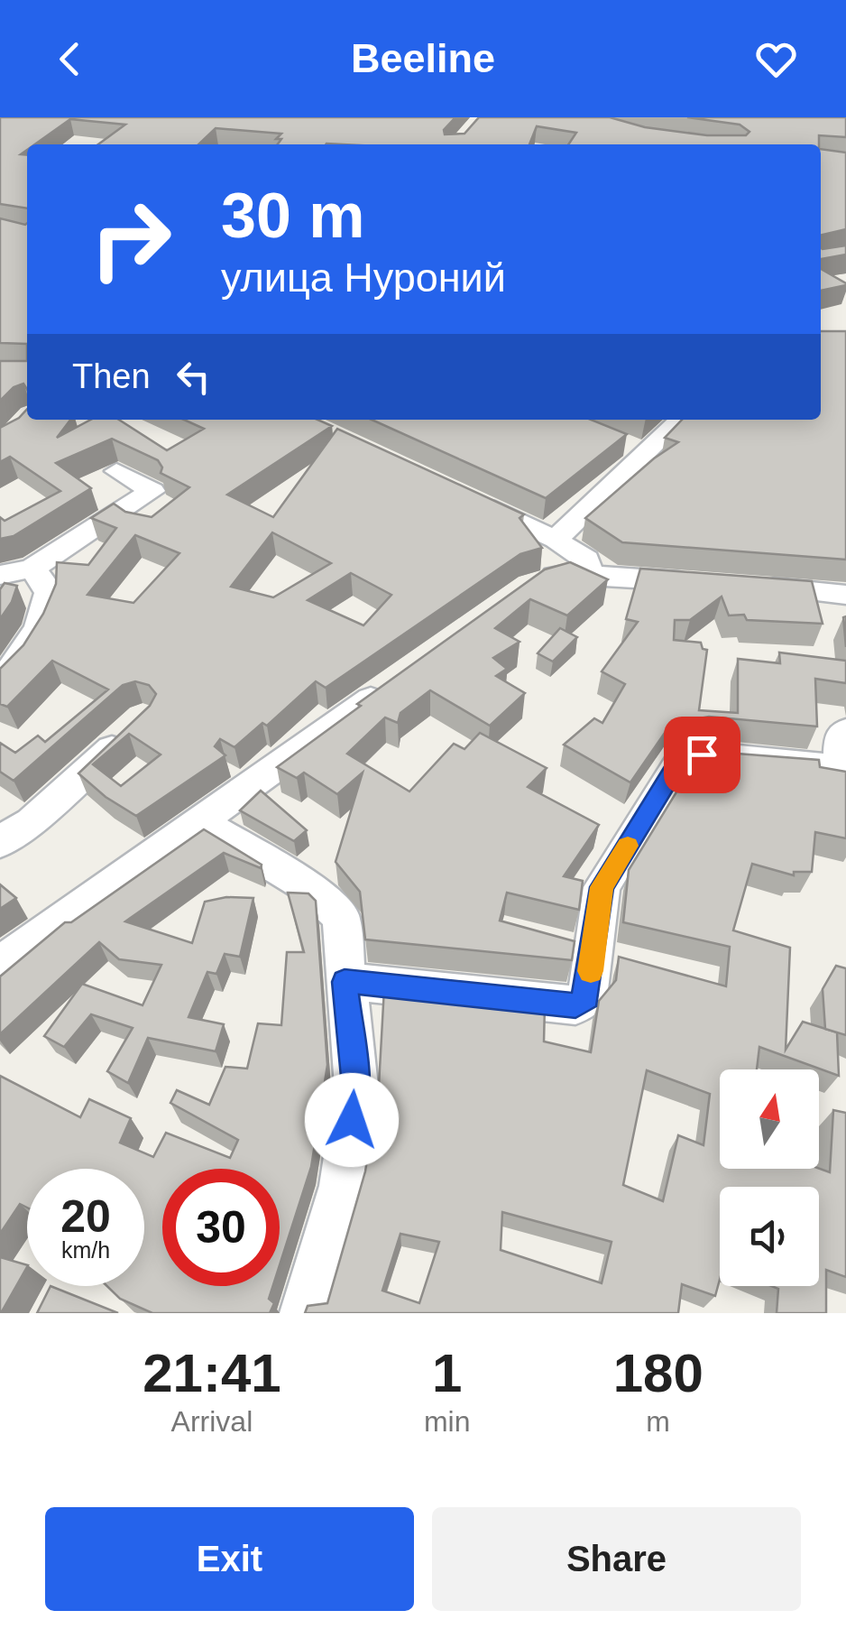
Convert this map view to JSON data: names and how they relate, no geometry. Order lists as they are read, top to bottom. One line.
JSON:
{"north":"top","page":{"header":"Beeline","turn":["30 m","улица Нуроний"],"then":"Then","speed":"20 km/h","limit":"30","eta":["21:41","Arrival","1","min","180","m"],"buttons":["Exit","Share"]}}
